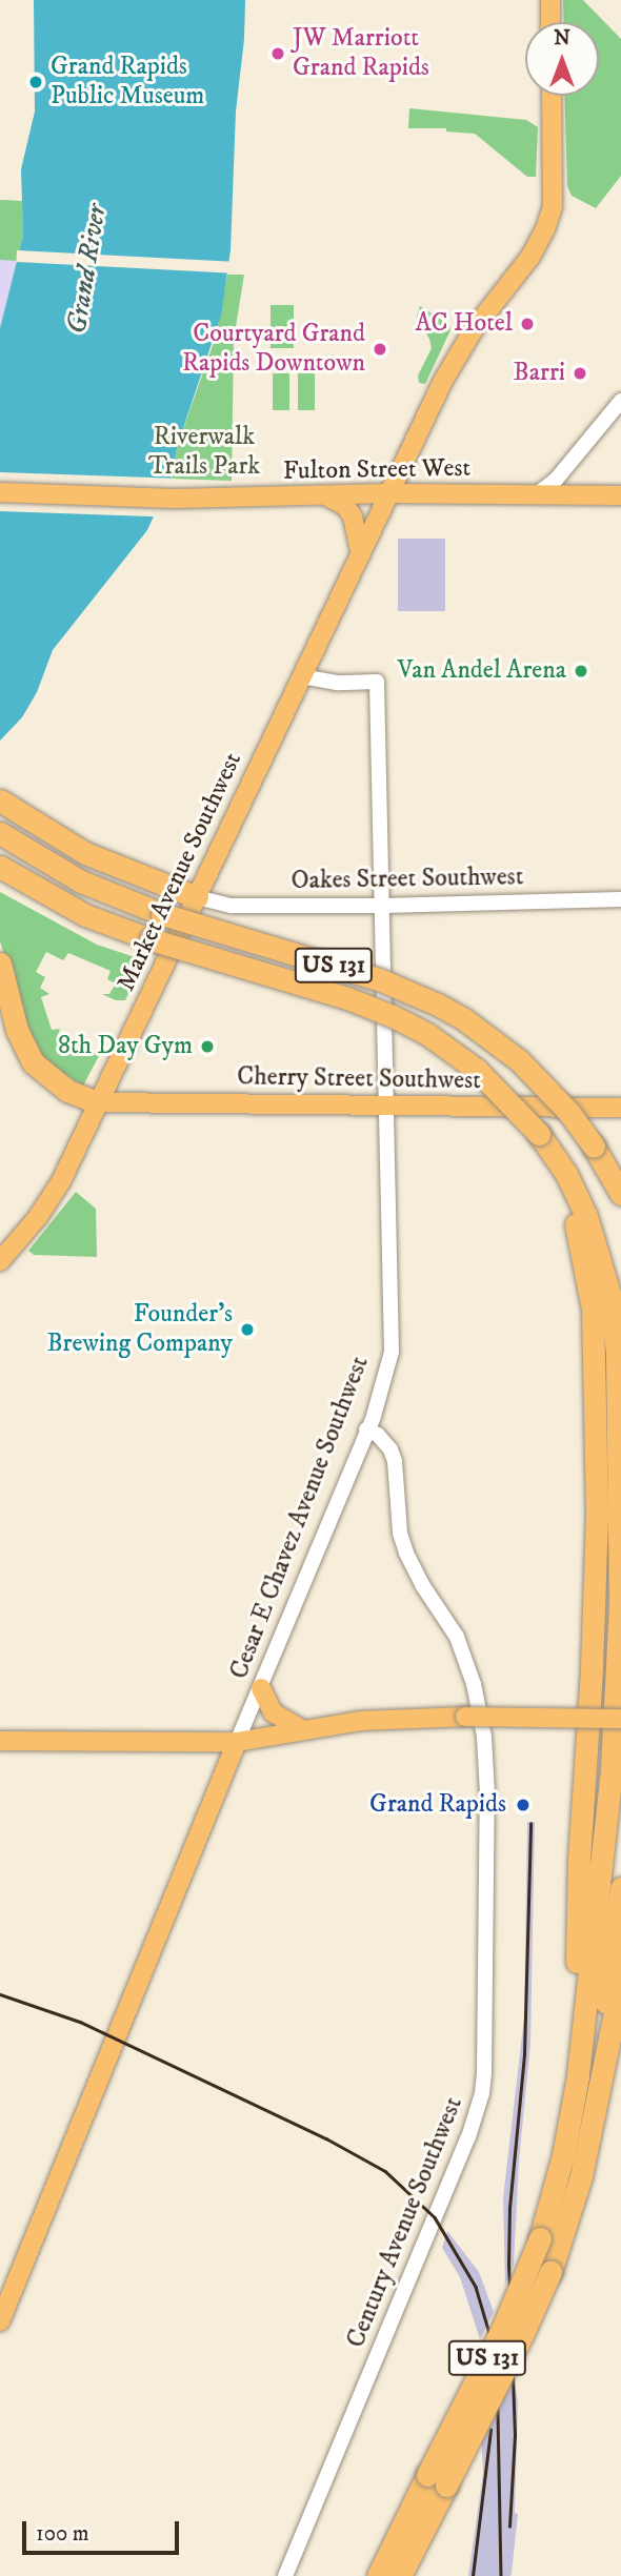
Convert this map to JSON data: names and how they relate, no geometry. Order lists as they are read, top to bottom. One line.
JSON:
{"streets":{"highway":["US 131"],"main road":["Fulton Street West","Market Avenue Southwest","Cherry Street Southwest","Cesar E Chavez Avenue Southwest"],"street":["Oakes Street Southwest","Century Avenue Southwest"]},"crossings":[["Fulton Street West","Market Avenue Southwest"],["Market Avenue Southwest","Oakes Street Southwest"],["Market Avenue Southwest","Cherry Street Southwest"],["Market Avenue Southwest","Cesar E Chavez Avenue Southwest"],["Oakes Street Southwest","Cesar E Chavez Avenue Southwest"],["Cherry Street Southwest","Cesar E Chavez Avenue Southwest"],["Cesar E Chavez Avenue Southwest","Century Avenue Southwest"]],"water":["Grand River"],"parks":["Riverwalk Trails Park"],"places":["JW Marriott Grand Rapids","Grand Rapids Public Museum","AC Hotel","Courtyard Grand Rapids Downtown","Barri","Van Andel Arena","8th Day Gym","Founder's Brewing Company","Grand Rapids"],"scale_bar":"100 m","north":"top"}
